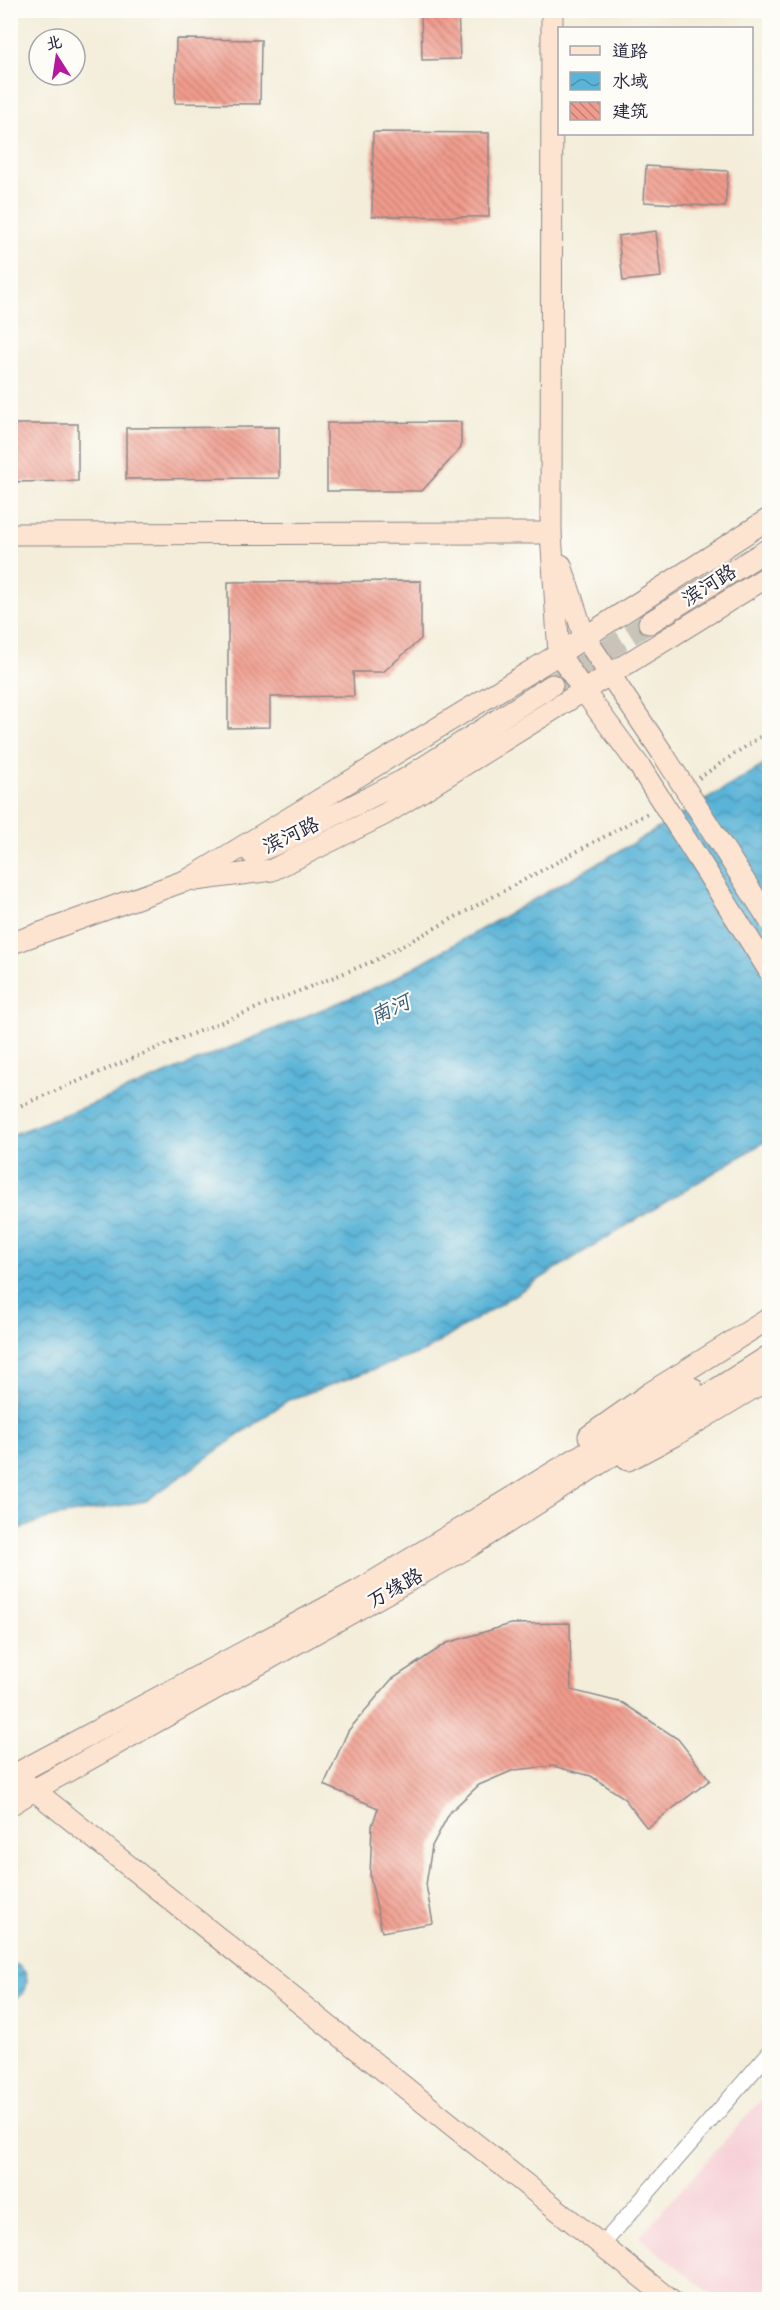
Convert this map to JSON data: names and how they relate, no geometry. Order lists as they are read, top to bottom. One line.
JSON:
{"streets":{"main road":["滨河路","万缘路"]},"water":["南河"],"legend":["道路","水域","建筑"],"north":"top"}
